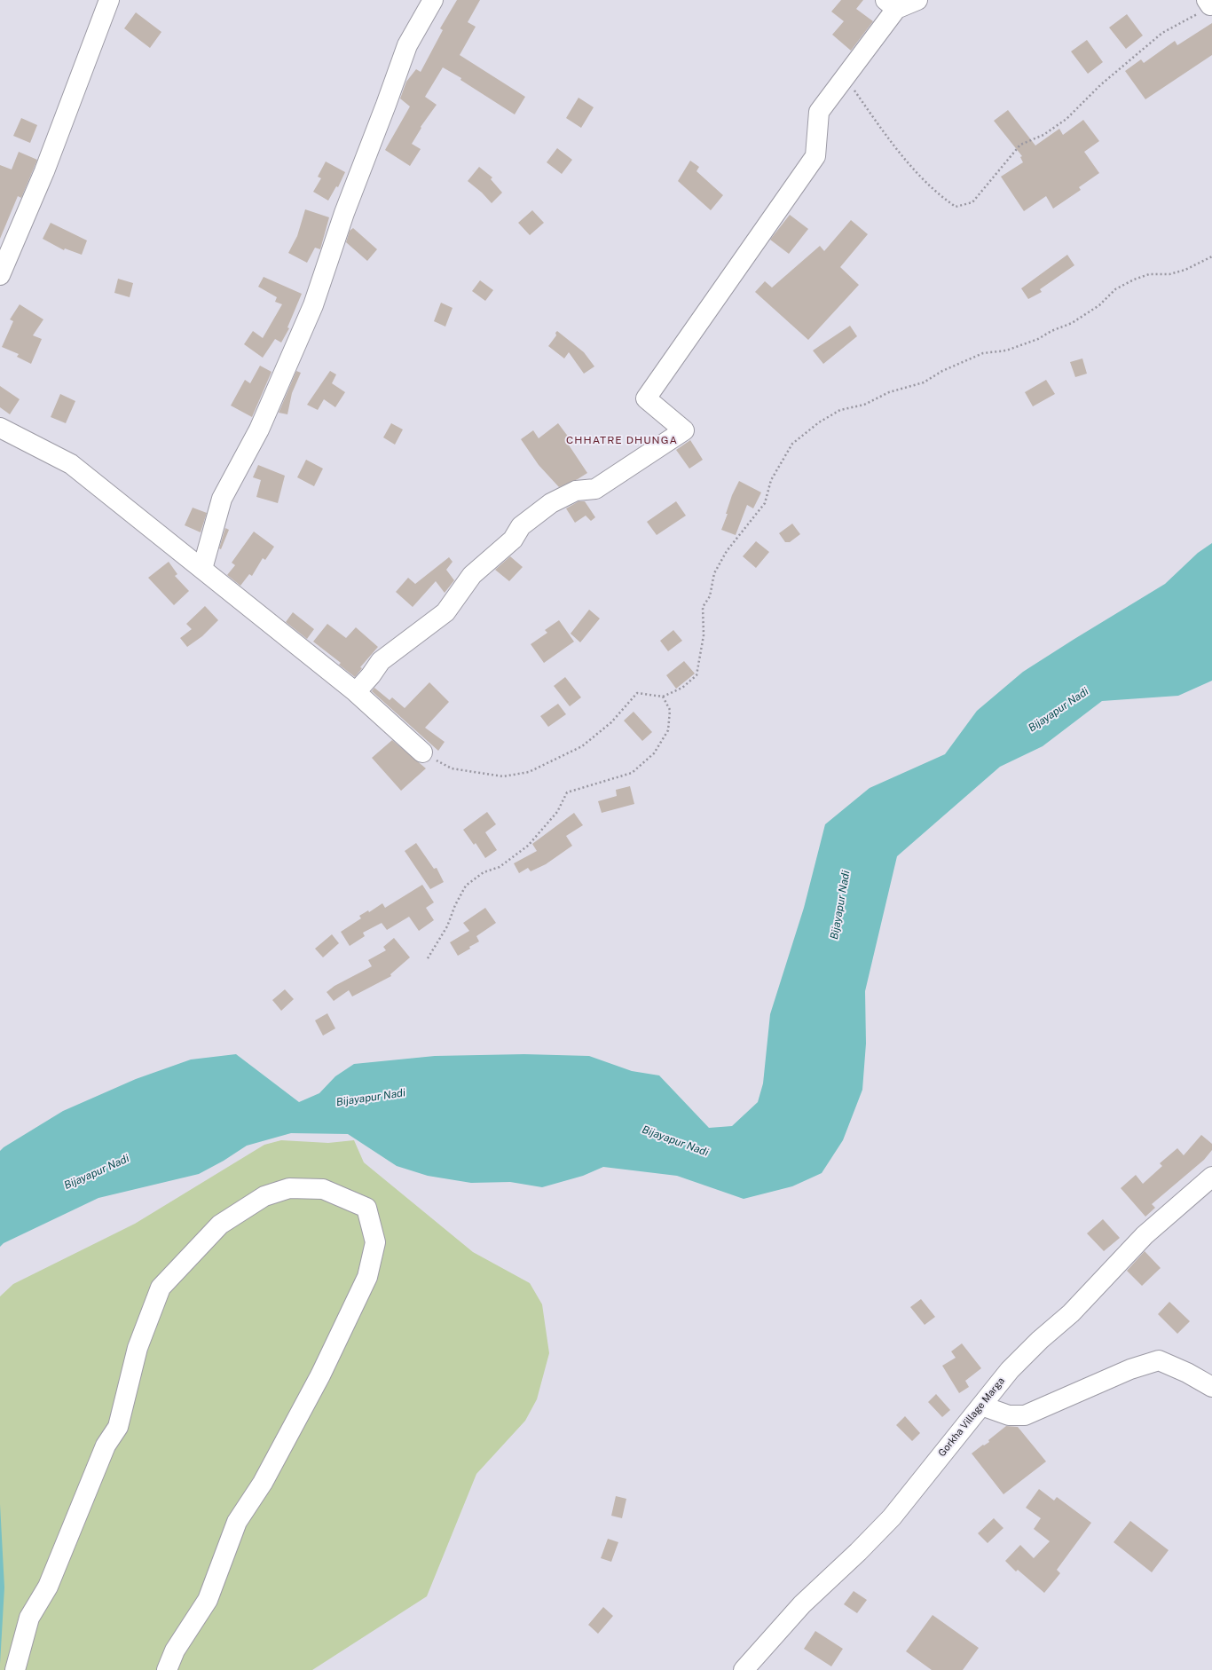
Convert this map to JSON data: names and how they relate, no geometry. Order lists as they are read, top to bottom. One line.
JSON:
{"streets":{"street":["Gorkha Village Marga"]},"districts":["CHHATRE DHUNGA"],"water":["Bijayapur Nadi"]}
